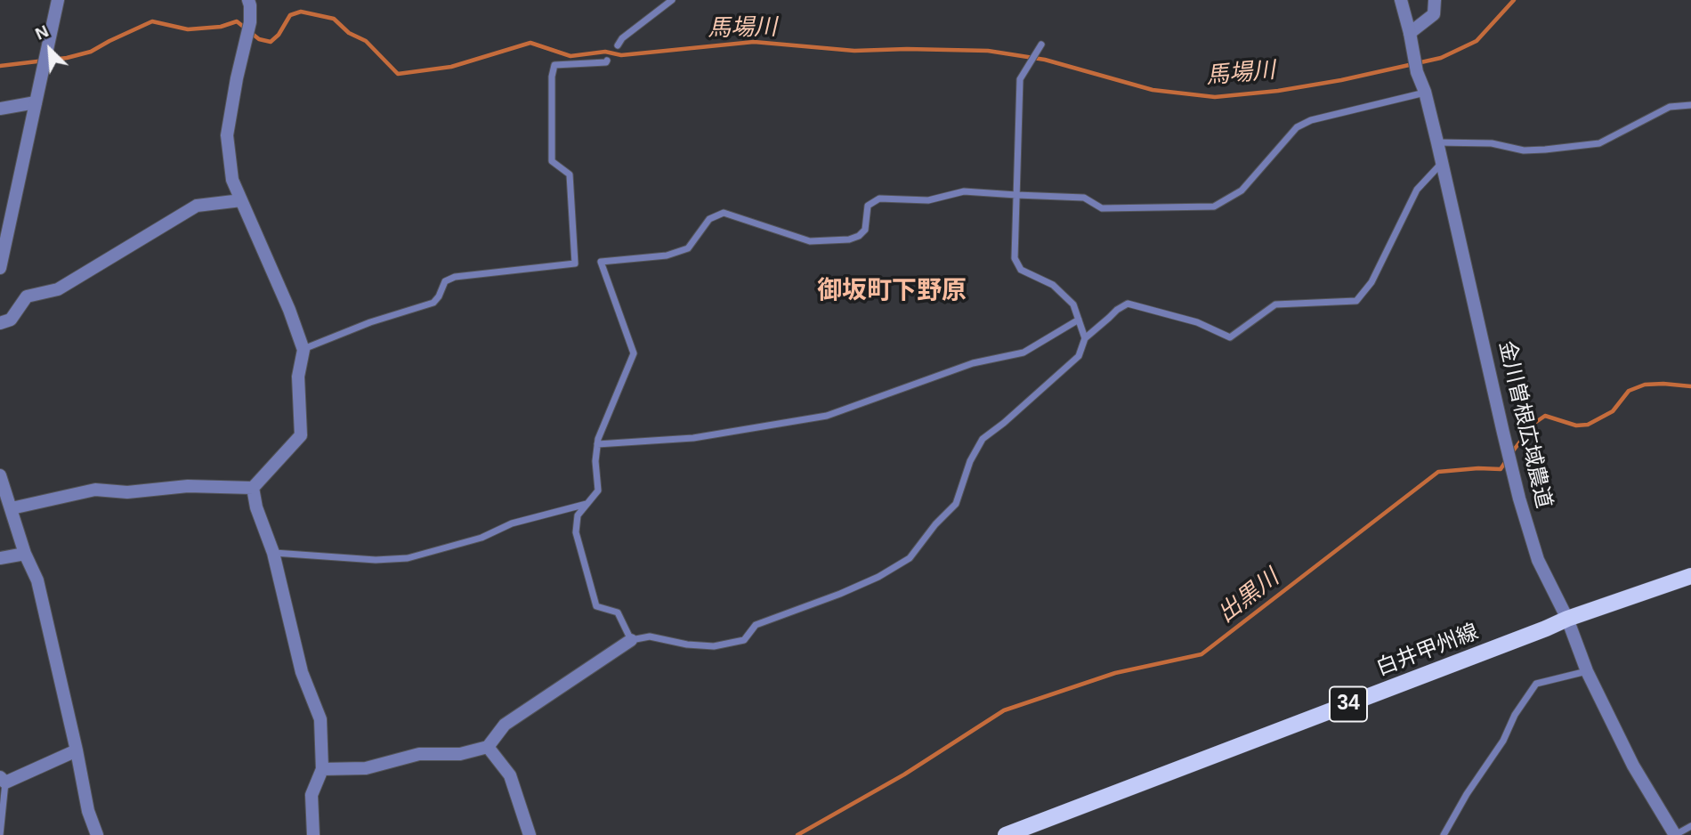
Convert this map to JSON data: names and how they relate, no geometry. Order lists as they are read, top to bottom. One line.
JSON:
{"streets":{"main road":["白井甲州線","34"],"street":["金川曽根広域農道"]},"crossings":[["金川曽根広域農道","白井甲州線"]],"districts":["御坂町下野原"],"water":["馬場川","出黒川"],"north":"top left"}
